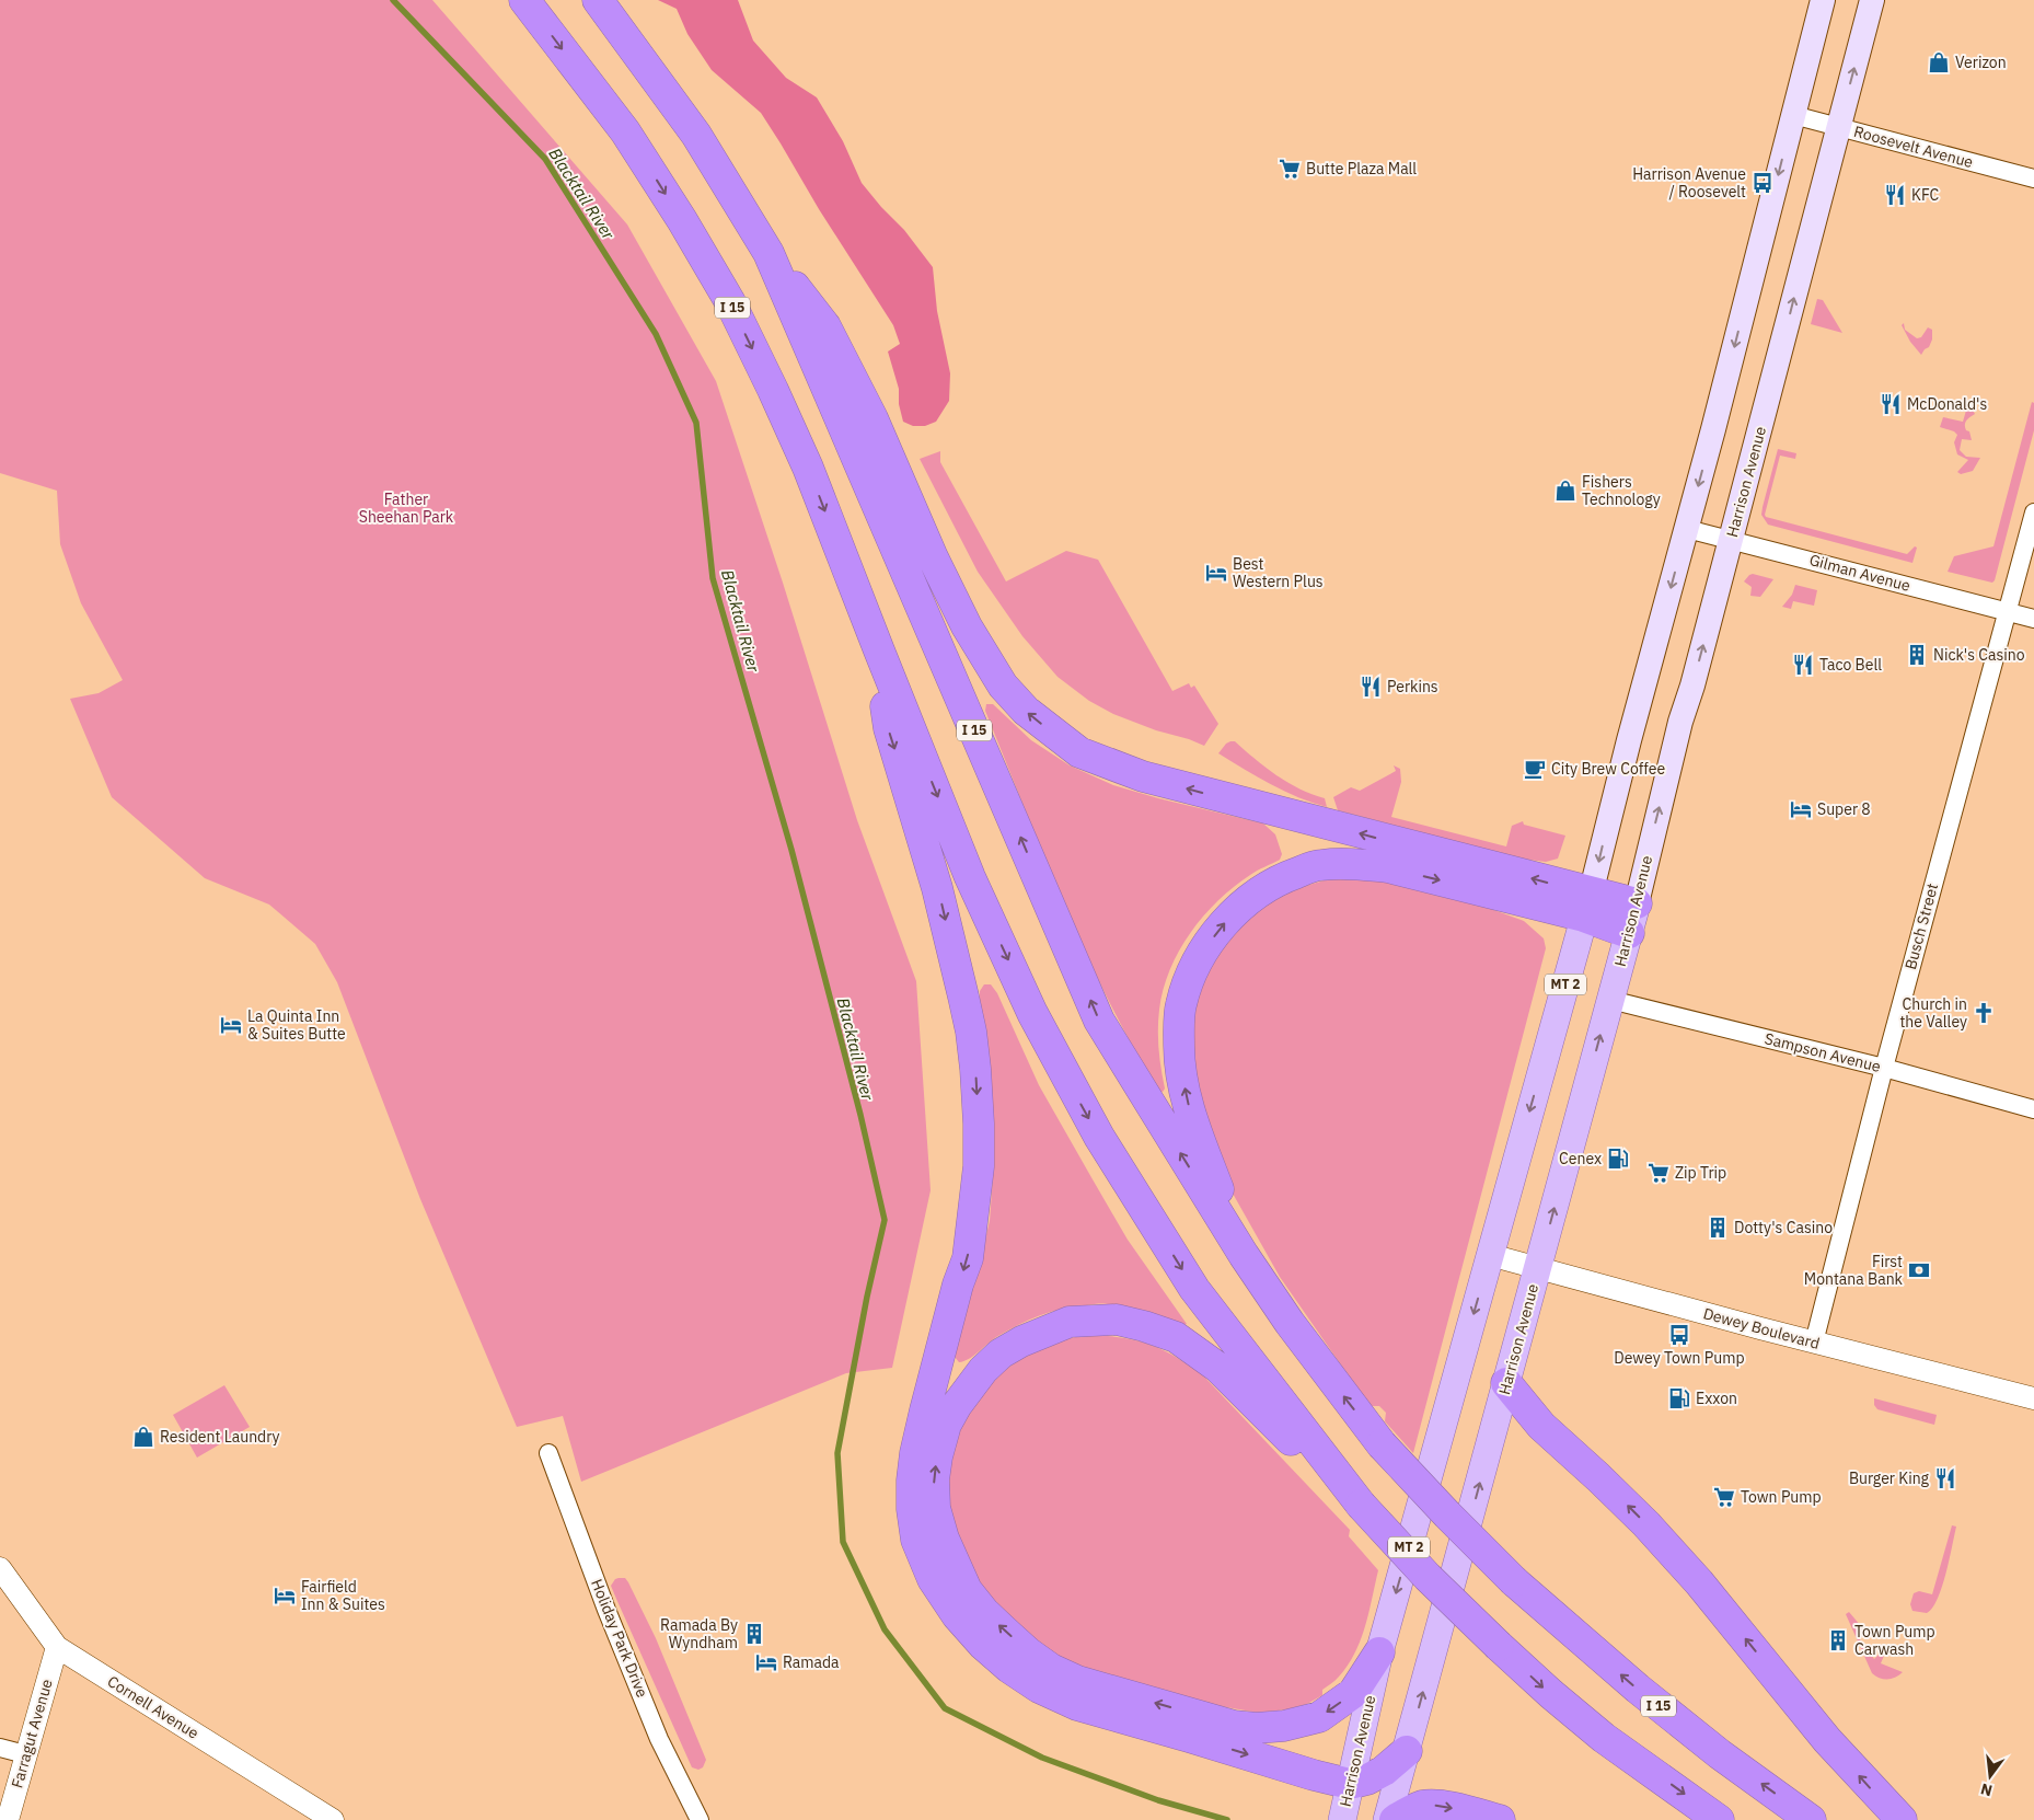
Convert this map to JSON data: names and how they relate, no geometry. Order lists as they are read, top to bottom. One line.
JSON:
{"streets":{"highway":["I 15"],"main road":["Harrison Avenue","MT 2"],"street":["Roosevelt Avenue","Gilman Avenue","Busch Street","Sampson Avenue","Dewey Boulevard","Holiday Park Drive","Cornell Avenue","Farragut Avenue"]},"crossings":[["Roosevelt Avenue","Harrison Avenue"],["Harrison Avenue","Gilman Avenue"],["Harrison Avenue","Sampson Avenue"],["Harrison Avenue","Dewey Boulevard"],["Gilman Avenue","Busch Street"],["Busch Street","Sampson Avenue"],["Busch Street","Dewey Boulevard"],["Cornell Avenue","Farragut Avenue"]],"water":["Blacktail River"],"parks":["Father Sheehan Park"],"places":{"shop":["Verizon","Fishers Technology","Resident Laundry"],"supermarket":["Butte Plaza Mall","Zip Trip","Town Pump"],"bus stop":["Harrison Avenue / Roosevelt","Dewey Town Pump"],"restaurant":["KFC","McDonald's","Taco Bell","Perkins","Burger King"],"hotel":["Best Western Plus","Super 8","La Quinta Inn & Suites Butte","Fairfield Inn & Suites","Ramada"],"building":["Nick's Casino","Dotty's Casino","Ramada By Wyndham","Town Pump Carwash"],"cafe":["City Brew Coffee"],"church":["Church in the Valley"],"fuel station":["Cenex","Exxon"],"bank":["First Montana Bank"]},"north":"bottom"}
